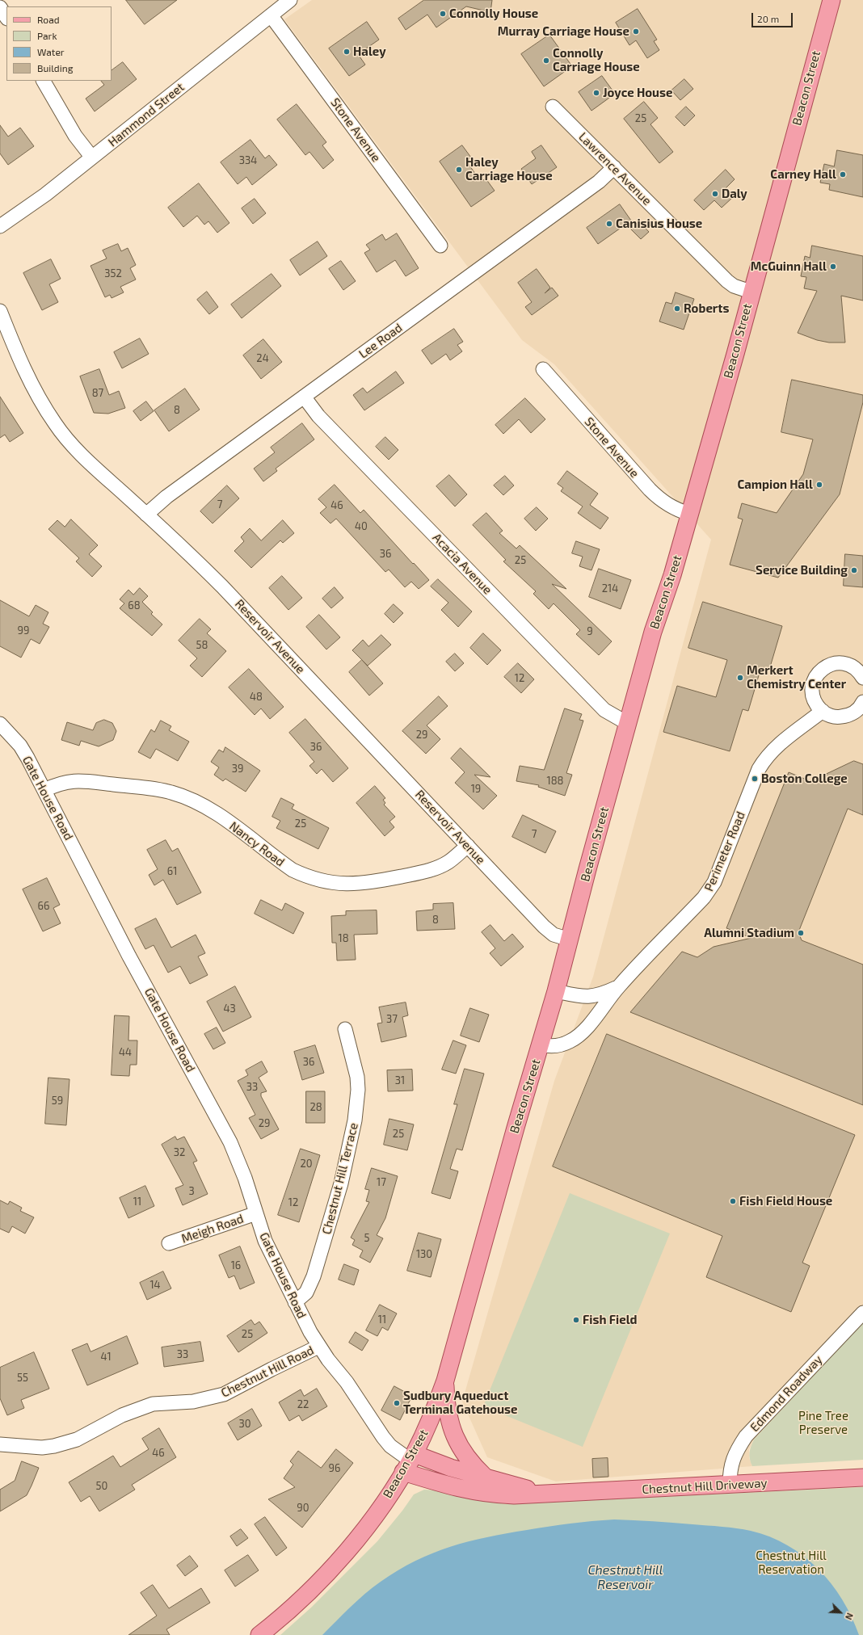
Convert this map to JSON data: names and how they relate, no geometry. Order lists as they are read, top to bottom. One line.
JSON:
{"streets":{"main road":["Beacon Street","Chestnut Hill Driveway"],"street":["Hammond Street","Stone Avenue","Lawrence Avenue","Lee Road","Acacia Avenue","Reservoir Avenue","Gate House Road","Nancy Road","Perimeter Road","Chestnut Hill Terrace","Meigh Road","Chestnut Hill Road","Edmond Roadway"]},"crossings":[["Beacon Street","Stone Avenue"],["Beacon Street","Lawrence Avenue"],["Beacon Street","Acacia Avenue"],["Beacon Street","Reservoir Avenue"],["Beacon Street","Perimeter Road"],["Beacon Street","Chestnut Hill Road"],["Beacon Street","Chestnut Hill Driveway"],["Hammond Street","Stone Avenue"],["Lawrence Avenue","Lee Road"],["Lee Road","Acacia Avenue"],["Lee Road","Reservoir Avenue"],["Reservoir Avenue","Nancy Road"],["Gate House Road","Nancy Road"],["Gate House Road","Chestnut Hill Terrace"],["Gate House Road","Meigh Road"],["Gate House Road","Chestnut Hill Road"],["Chestnut Hill Road","Chestnut Hill Driveway"],["Edmond Roadway","Chestnut Hill Driveway"]],"water":["Chestnut Hill Reservoir"],"parks":["Pine Tree Preserve","Chestnut Hill Reservation"],"places":["Connolly House","Murray Carriage House","Haley","Connolly Carriage House","Joyce House","Haley Carriage House","Carney Hall","Daly","Canisius House","McGuinn Hall","Roberts","Campion Hall","Service Building","Merkert Chemistry Center","Boston College","Alumni Stadium","Fish Field House","Fish Field","Sudbury Aqueduct Terminal Gatehouse"],"house_numbers":["25","334","352","24","87","8","7","46","40","36","25","214","68","99","9","58","12","48","29","36","39","188","19","25","7","61","66","8","18","43","37","44","36","31","33","59","28","29","25","32","20","17","3","11","12","5","130","16","14","11","25","33","41","55","22","30","46","96","50","90"],"legend":["Road","Park","Water","Building"],"scale_bar":"20 m","north":"bottom right"}
